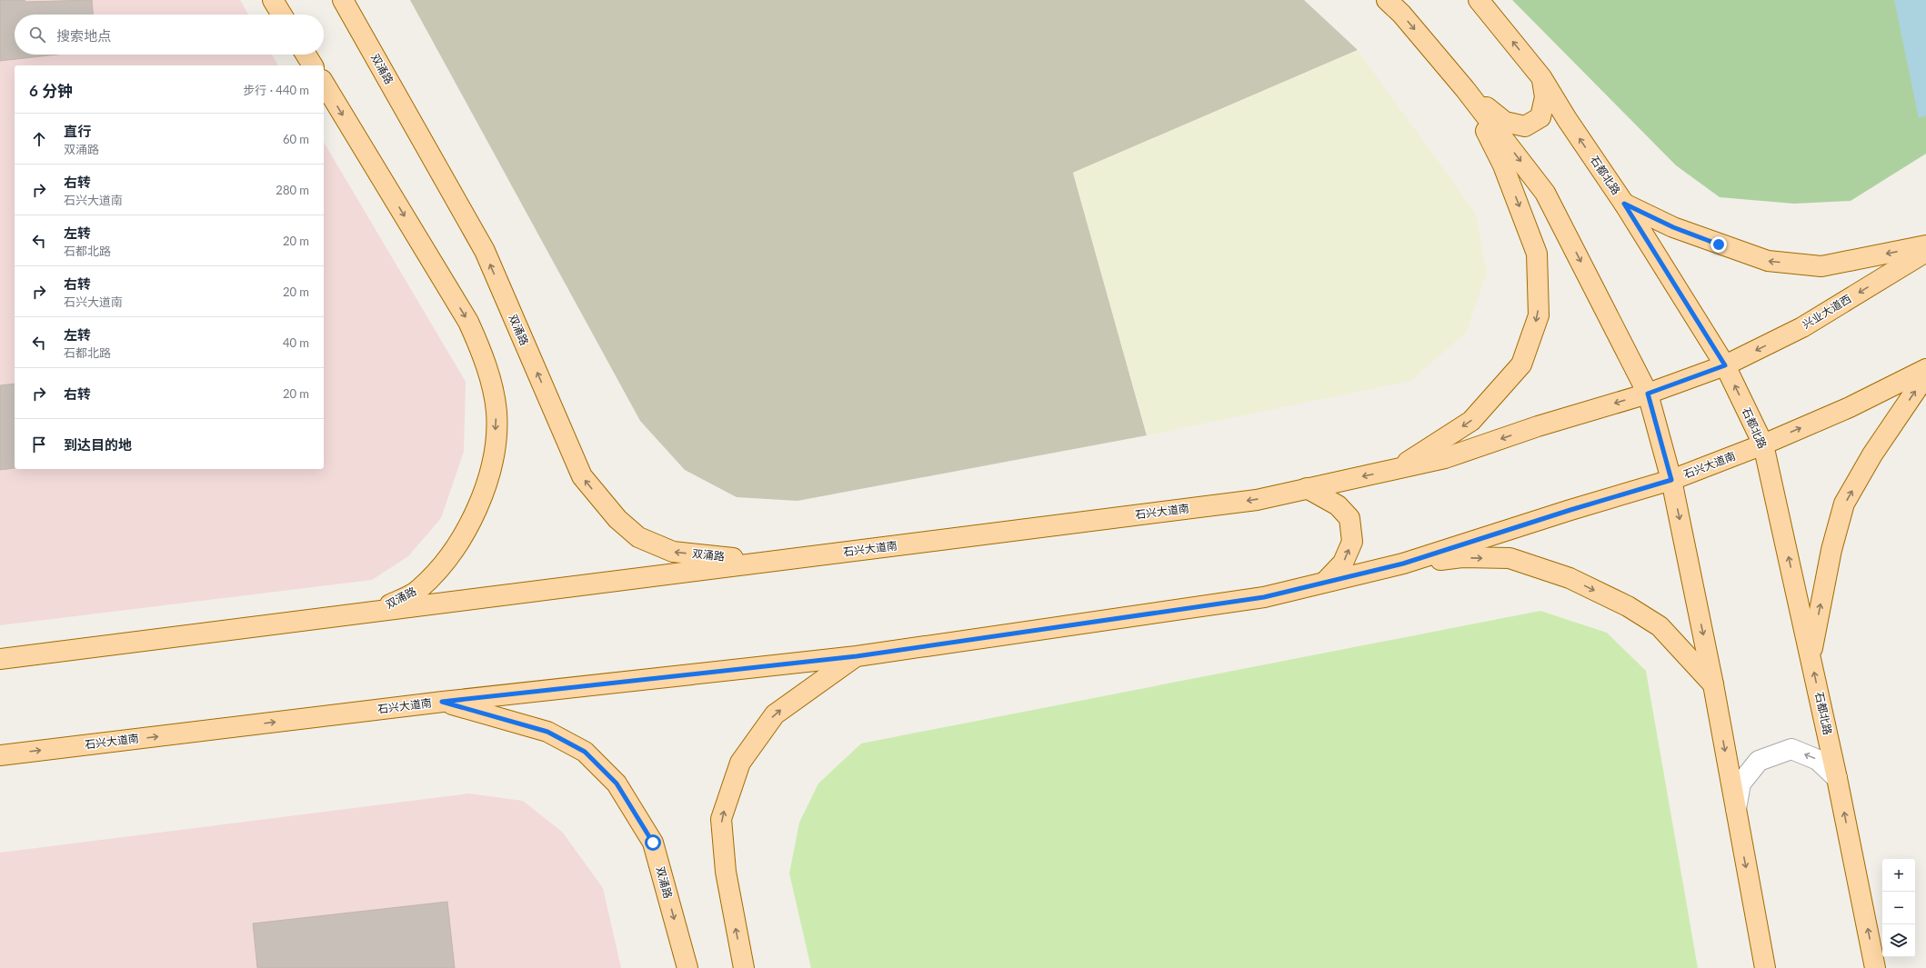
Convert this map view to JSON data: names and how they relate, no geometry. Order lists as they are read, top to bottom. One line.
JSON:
{"streets":{"main road":["双涌路","石都北路","兴业大道西","石兴大道南"]},"crossings":[["双涌路","石兴大道南"],["石都北路","兴业大道西"],["石都北路","石兴大道南"],["兴业大道西","石兴大道南"]],"page":{"search":"搜索地点","heading":["6 分钟","步行 · 440 m"],"list":[["直行","双涌路","60 m"],["右转","石兴大道南","280 m"],["左转","石都北路","20 m"],["右转","石兴大道南","20 m"],["左转","石都北路","40 m"],["右转","20 m"],"到达目的地"],"map_buttons":["+","−"]}}
